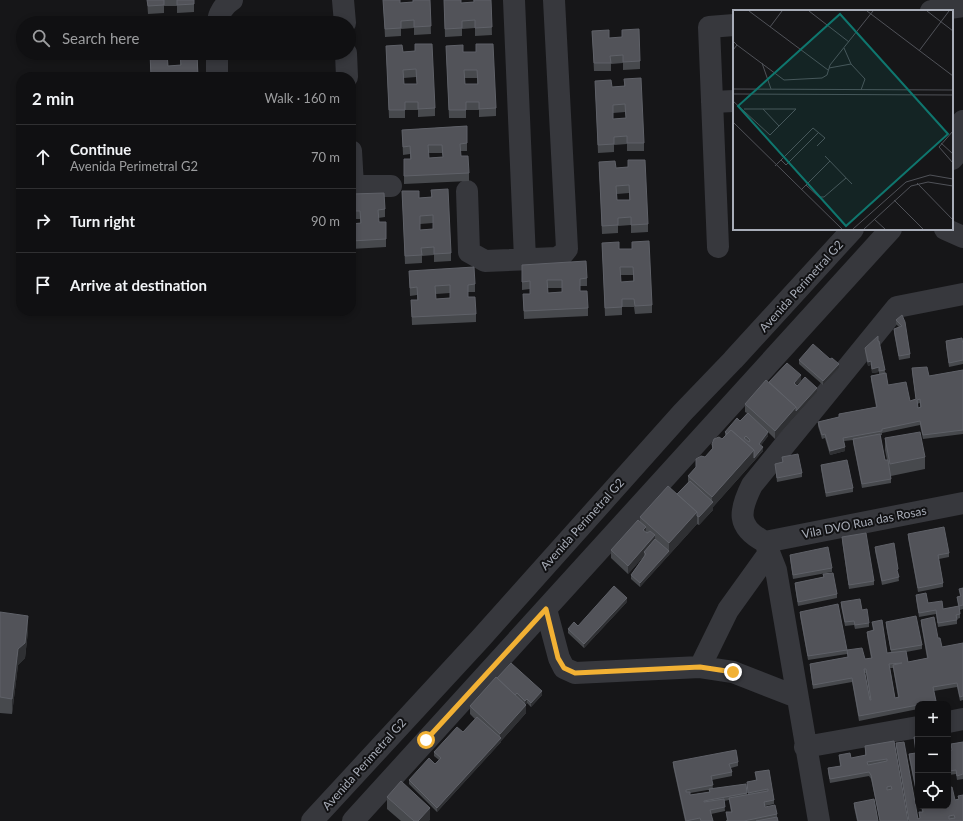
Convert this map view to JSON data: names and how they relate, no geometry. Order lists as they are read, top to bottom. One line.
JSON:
{"streets":{"street":["Avenida Perimetral G2","Vila DVO Rua das Rosas"]},"page":{"search":"Search here","heading":["2 min","Walk · 160 m"],"list":[["Continue","Avenida Perimetral G2","70 m"],["Turn right","90 m"],"Arrive at destination"],"map_buttons":["+","−"]}}
